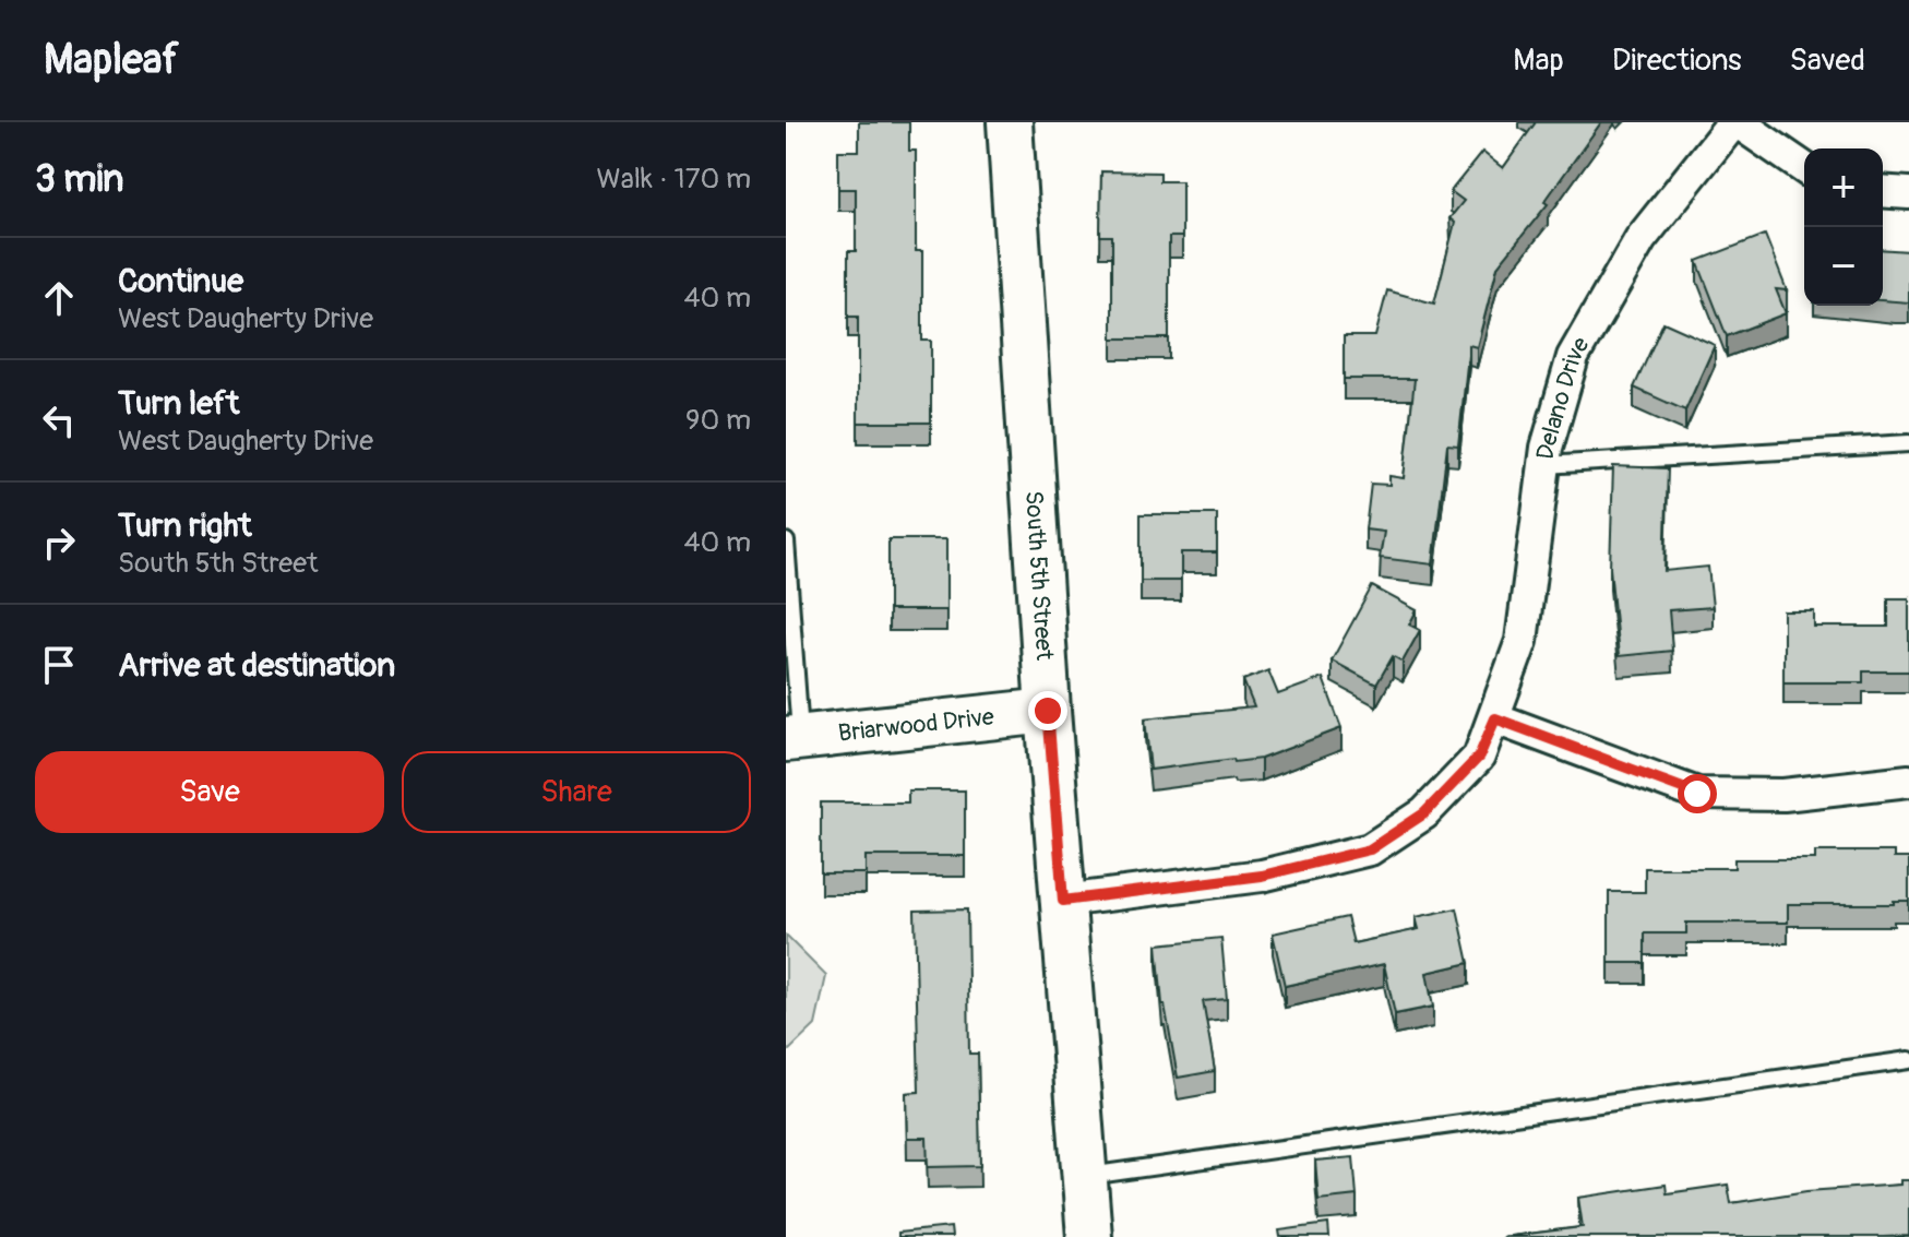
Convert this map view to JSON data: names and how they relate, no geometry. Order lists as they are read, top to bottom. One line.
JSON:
{"streets":{"street":["Delano Drive","South 5th Street","Briarwood Drive"]},"crossings":[["Delano Drive","South 5th Street"],["South 5th Street","Briarwood Drive"]],"page":{"header":"Mapleaf","nav":["Map","Directions","Saved"],"heading":["3 min","Walk · 170 m"],"map_buttons":["+","−"],"list":[["Continue","West Daugherty Drive","40 m"],["Turn left","West Daugherty Drive","90 m"],["Turn right","South 5th Street","40 m"],"Arrive at destination"],"buttons":["Save","Share"]}}
